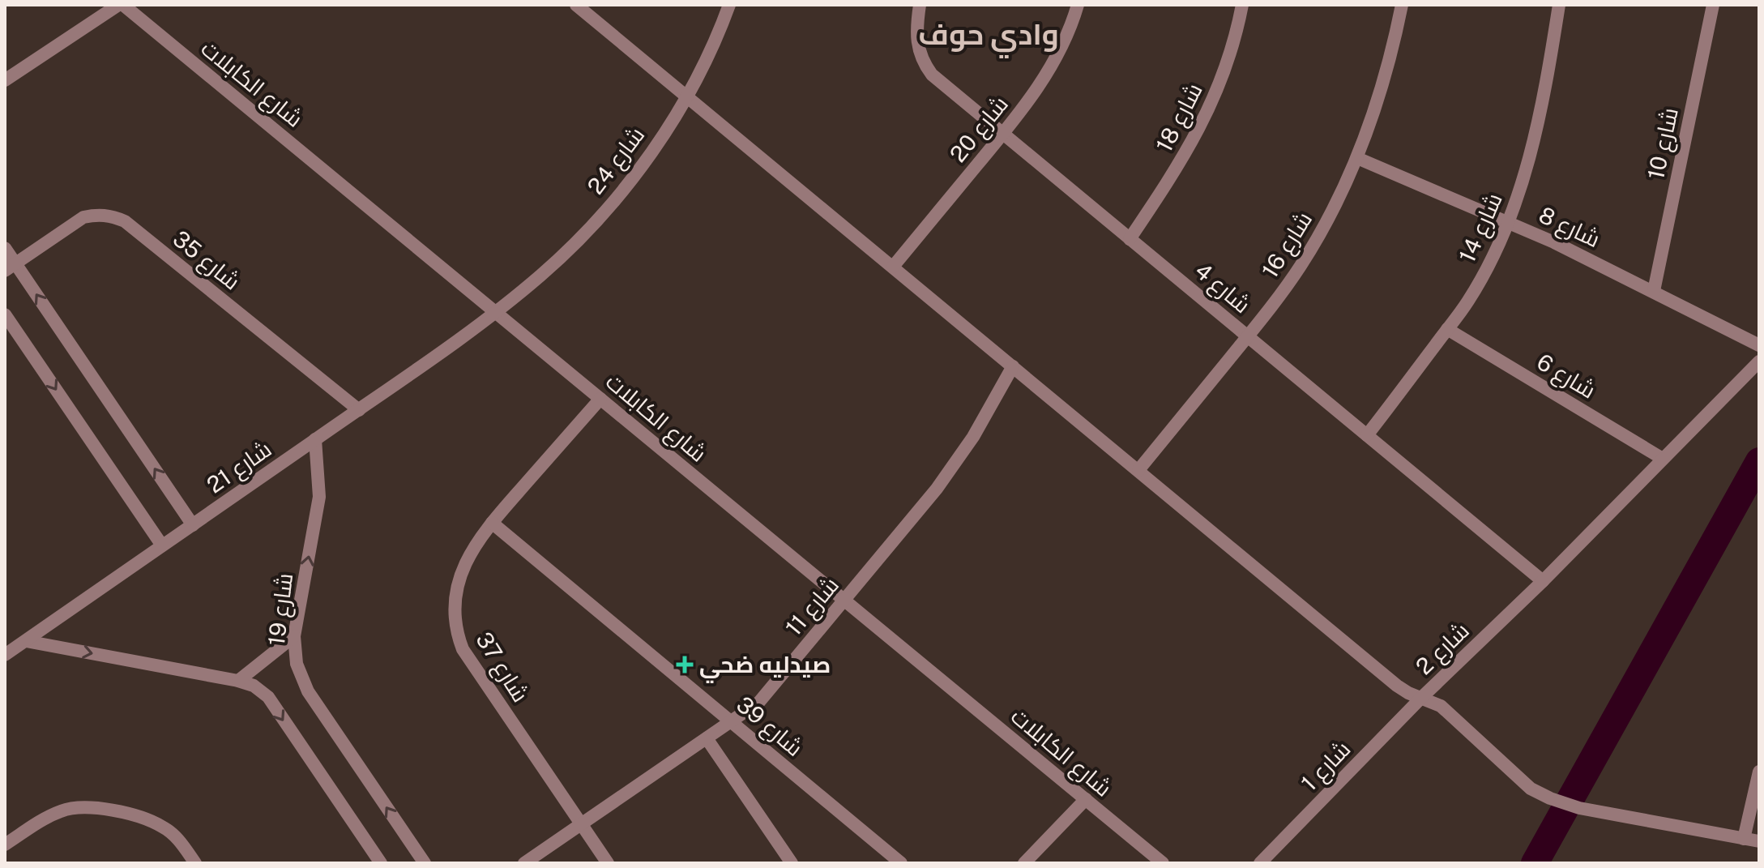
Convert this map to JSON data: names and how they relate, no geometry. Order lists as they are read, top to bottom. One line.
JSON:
{"streets":{"street":["شارع الكابلات","شارع 18","شارع 20","شارع 10","شارع 24","شارع 8","شارع 14","شارع 16","شارع 35","شارع 4","شارع 6","شارع 21","شارع 11","شارع 19","شارع 2","شارع 37","شارع 39","شارع 1"]},"crossings":[["شارع الكابلات","شارع 24"],["شارع الكابلات","شارع 21"],["شارع الكابلات","شارع 11"],["شارع الكابلات","شارع 37"],["شارع 18","شارع 4"],["شارع 20","شارع 4"],["شارع 10","شارع 8"],["شارع 24","شارع 21"],["شارع 8","شارع 14"],["شارع 8","شارع 16"],["شارع 14","شارع 4"],["شارع 14","شارع 6"],["شارع 16","شارع 4"],["شارع 35","شارع 21"],["شارع 4","شارع 2"],["شارع 6","شارع 2"],["شارع 21","شارع 19"],["شارع 11","شارع 37"],["شارع 11","شارع 39"],["شارع 2","شارع 1"],["شارع 37","شارع 39"]],"districts":["وادي حوف"],"places":{"health":["صيدليه ضحي"]}}
